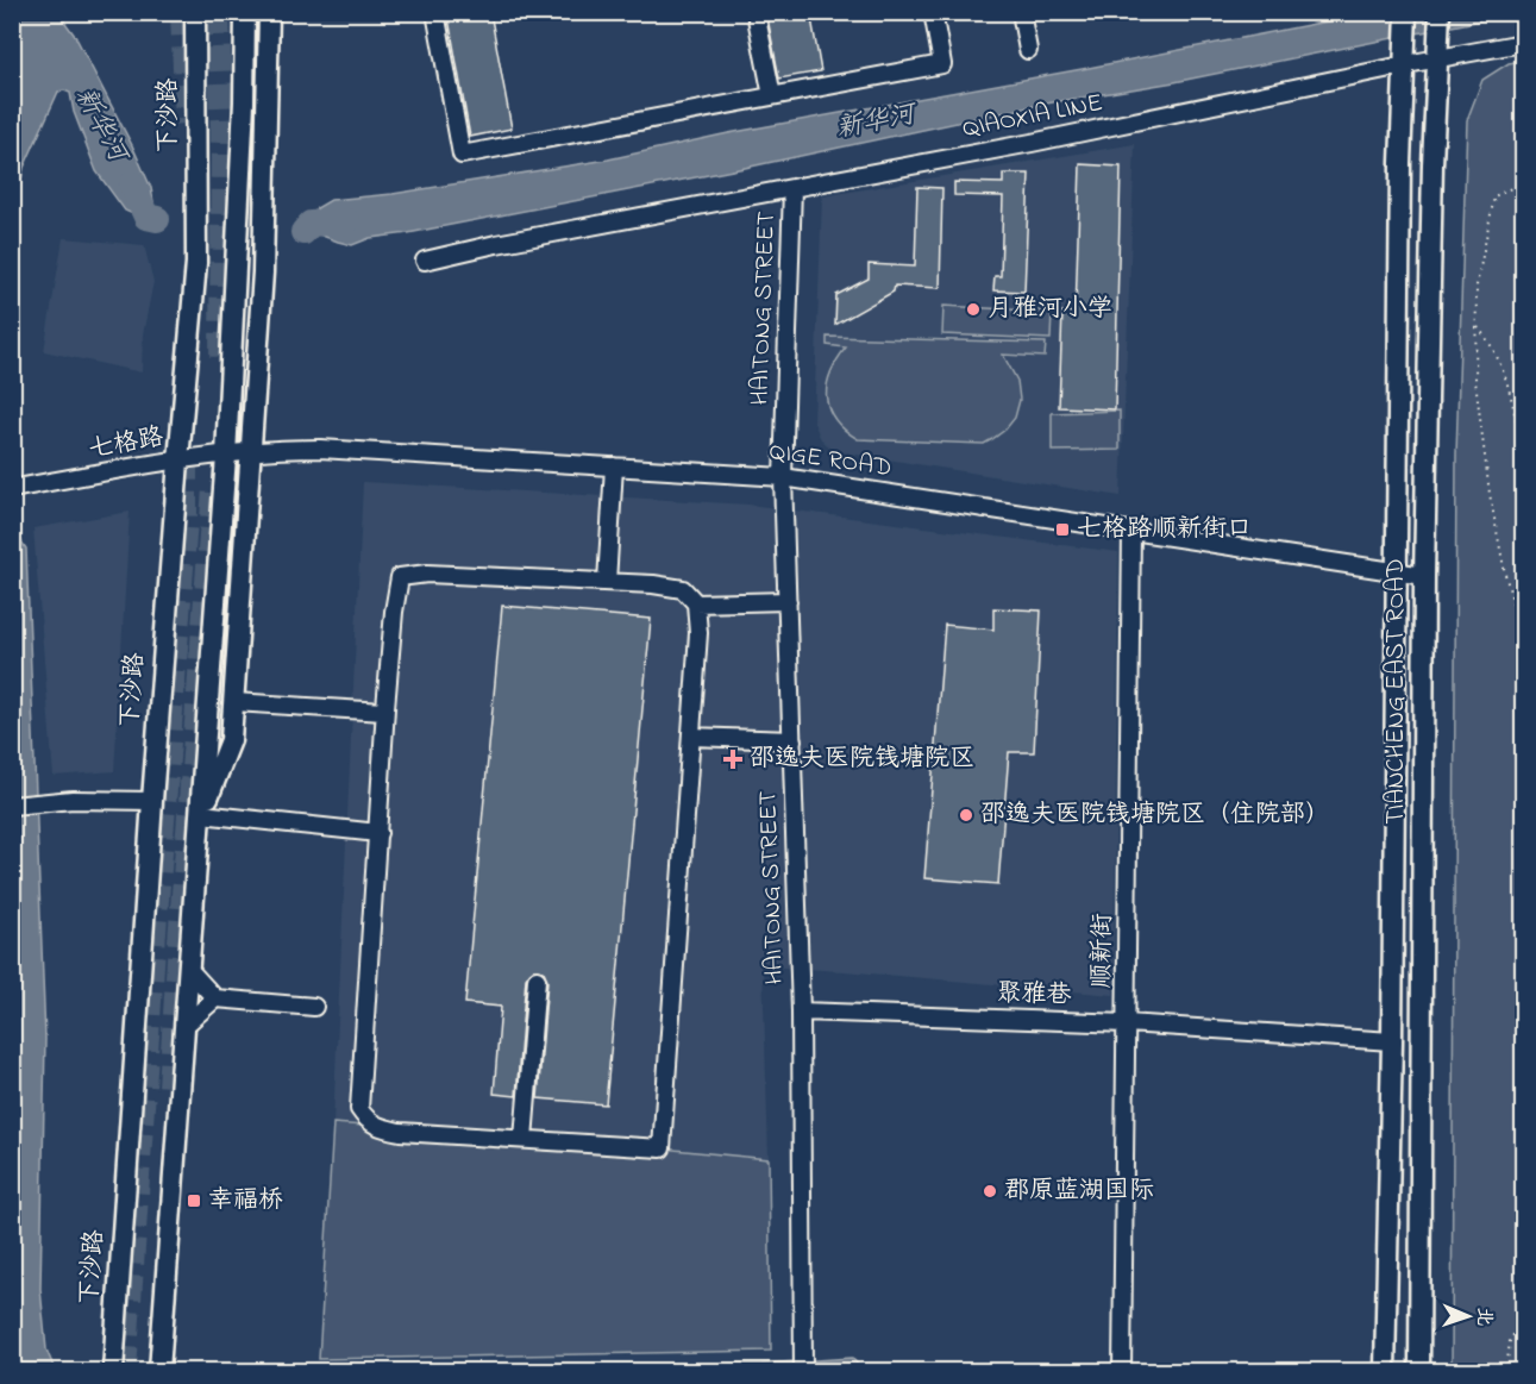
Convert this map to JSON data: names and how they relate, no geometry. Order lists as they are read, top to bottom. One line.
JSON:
{"streets":{"main road":["下沙路","TIANCHENG EAST ROAD"],"street":["QIAOXIA LINE","HAITONG STREET","七格路","QIGE ROAD","顺新街","聚雅巷"]},"crossings":[["下沙路","七格路"],["QIAOXIA LINE","HAITONG STREET"],["QIAOXIA LINE","TIANCHENG EAST ROAD"],["HAITONG STREET","QIGE ROAD"],["HAITONG STREET","聚雅巷"],["七格路","QIGE ROAD"],["QIGE ROAD","TIANCHENG EAST ROAD"],["QIGE ROAD","顺新街"],["TIANCHENG EAST ROAD","聚雅巷"],["顺新街","聚雅巷"]],"water":["新华河"],"places":{"other":["月雅河小学","邵逸夫医院钱塘院区（住院部）","郡原蓝湖国际"],"transit":["七格路顺新街口","幸福桥"],"health":["邵逸夫医院钱塘院区"]},"north":"right"}
